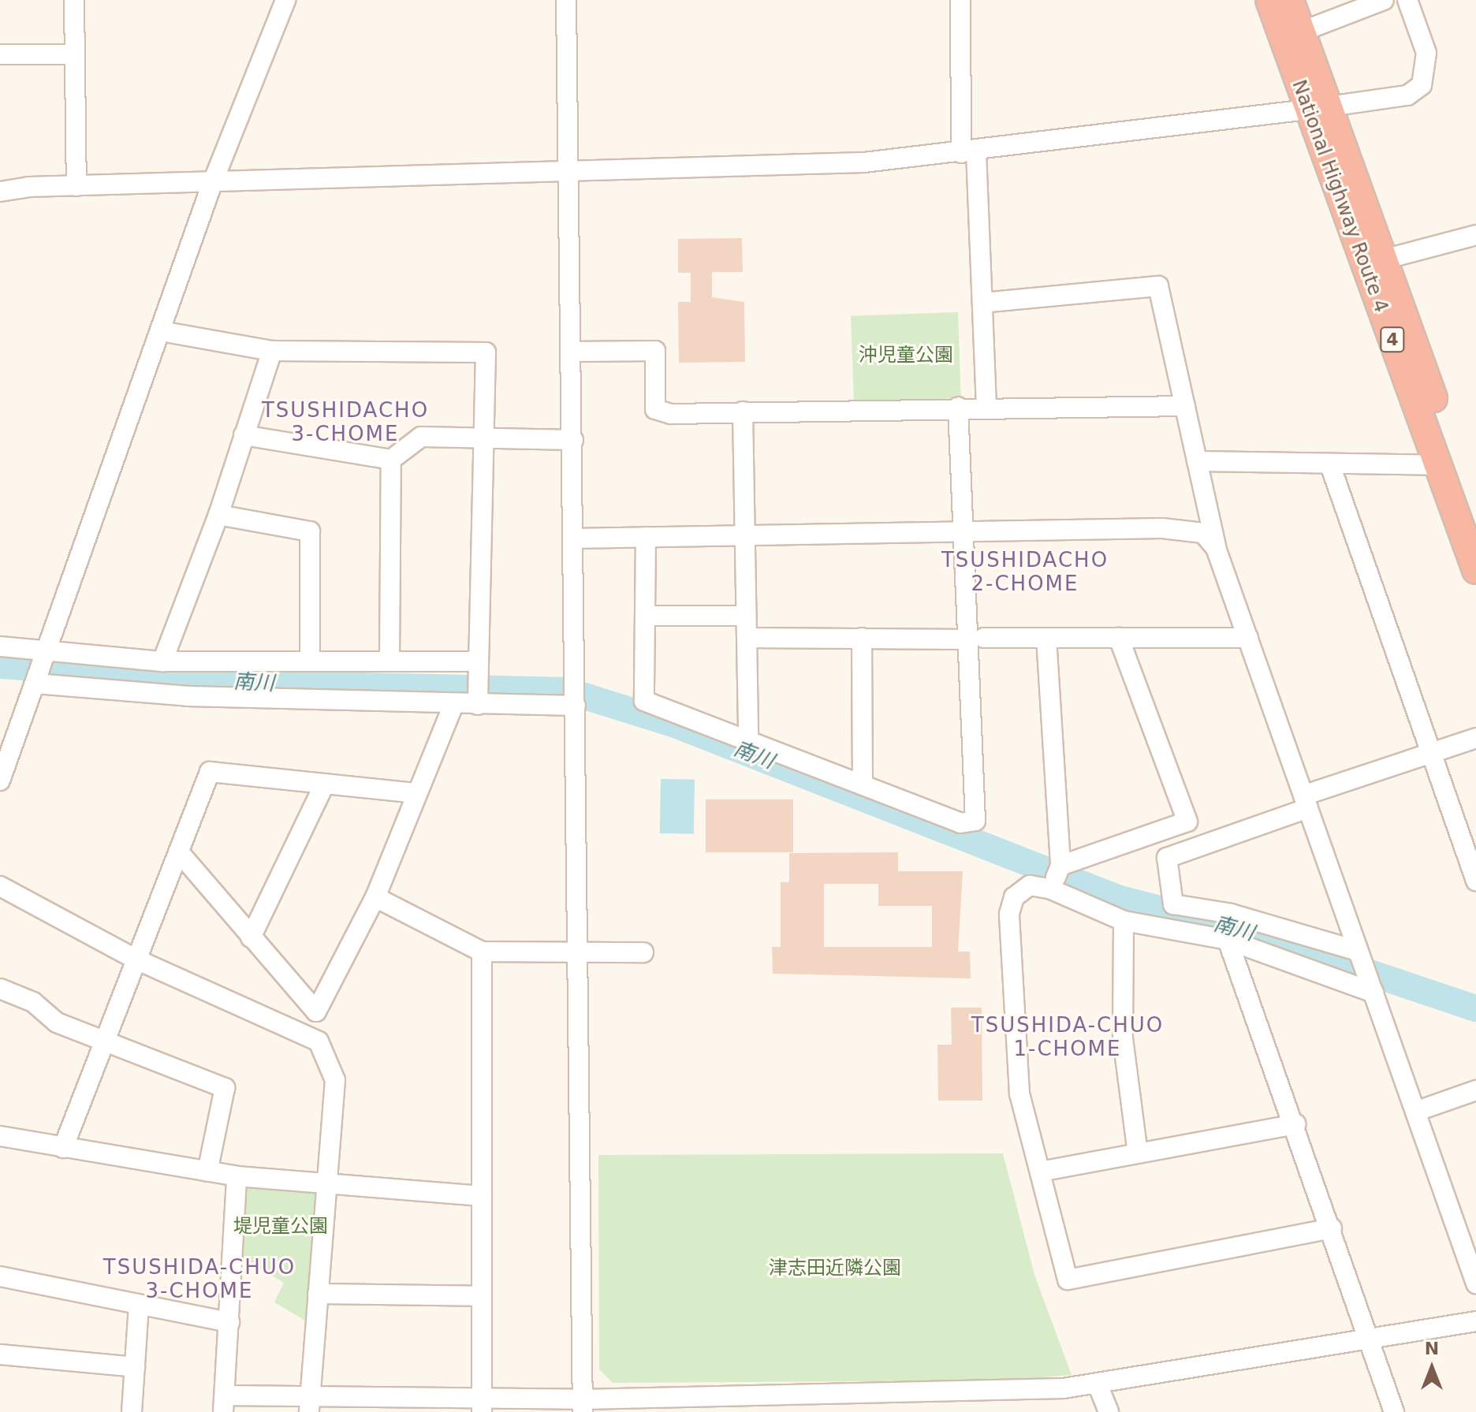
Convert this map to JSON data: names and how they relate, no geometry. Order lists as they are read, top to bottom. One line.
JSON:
{"streets":{"highway":["National Highway Route 4","4"]},"districts":["TSUSHIDACHO 3-CHOME","TSUSHIDACHO 2-CHOME","TSUSHIDA-CHUO 1-CHOME","TSUSHIDA-CHUO 3-CHOME"],"water":["南川"],"parks":["沖児童公園","堤児童公園","津志田近隣公園"],"north":"top"}
